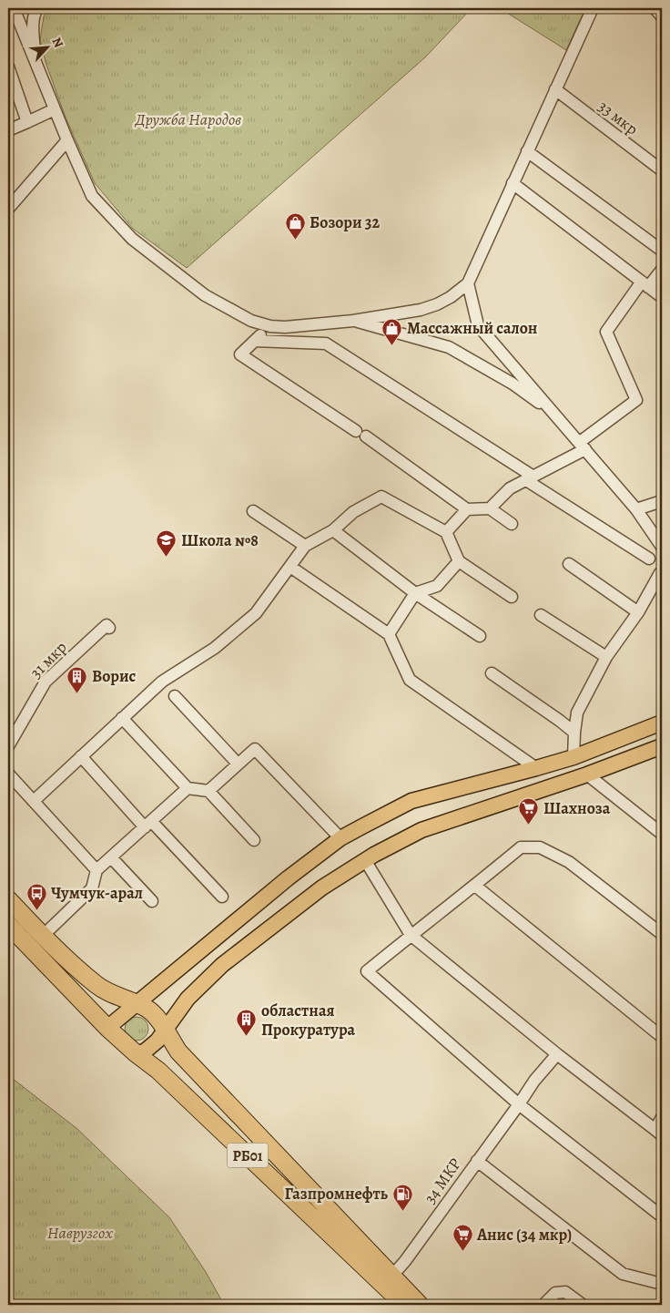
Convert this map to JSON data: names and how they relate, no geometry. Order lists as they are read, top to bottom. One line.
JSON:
{"streets":{"highway":["РБ01"],"street":["33 мкр","31 мкр","34 МКР"]},"crossings":[["РБ01","34 МКР"]],"parks":["Дружба Народов","Наврузгох"],"places":{"shop":["Бозори 32","Массажный салон"],"school or university":["Школа №8"],"building":["Ворис","областная Прокуратура"],"supermarket":["Шахноза","Анис (34 мкр)"],"bus stop":["Чумчук-арал"],"fuel station":["Газпромнефть"]},"north":"top right"}
